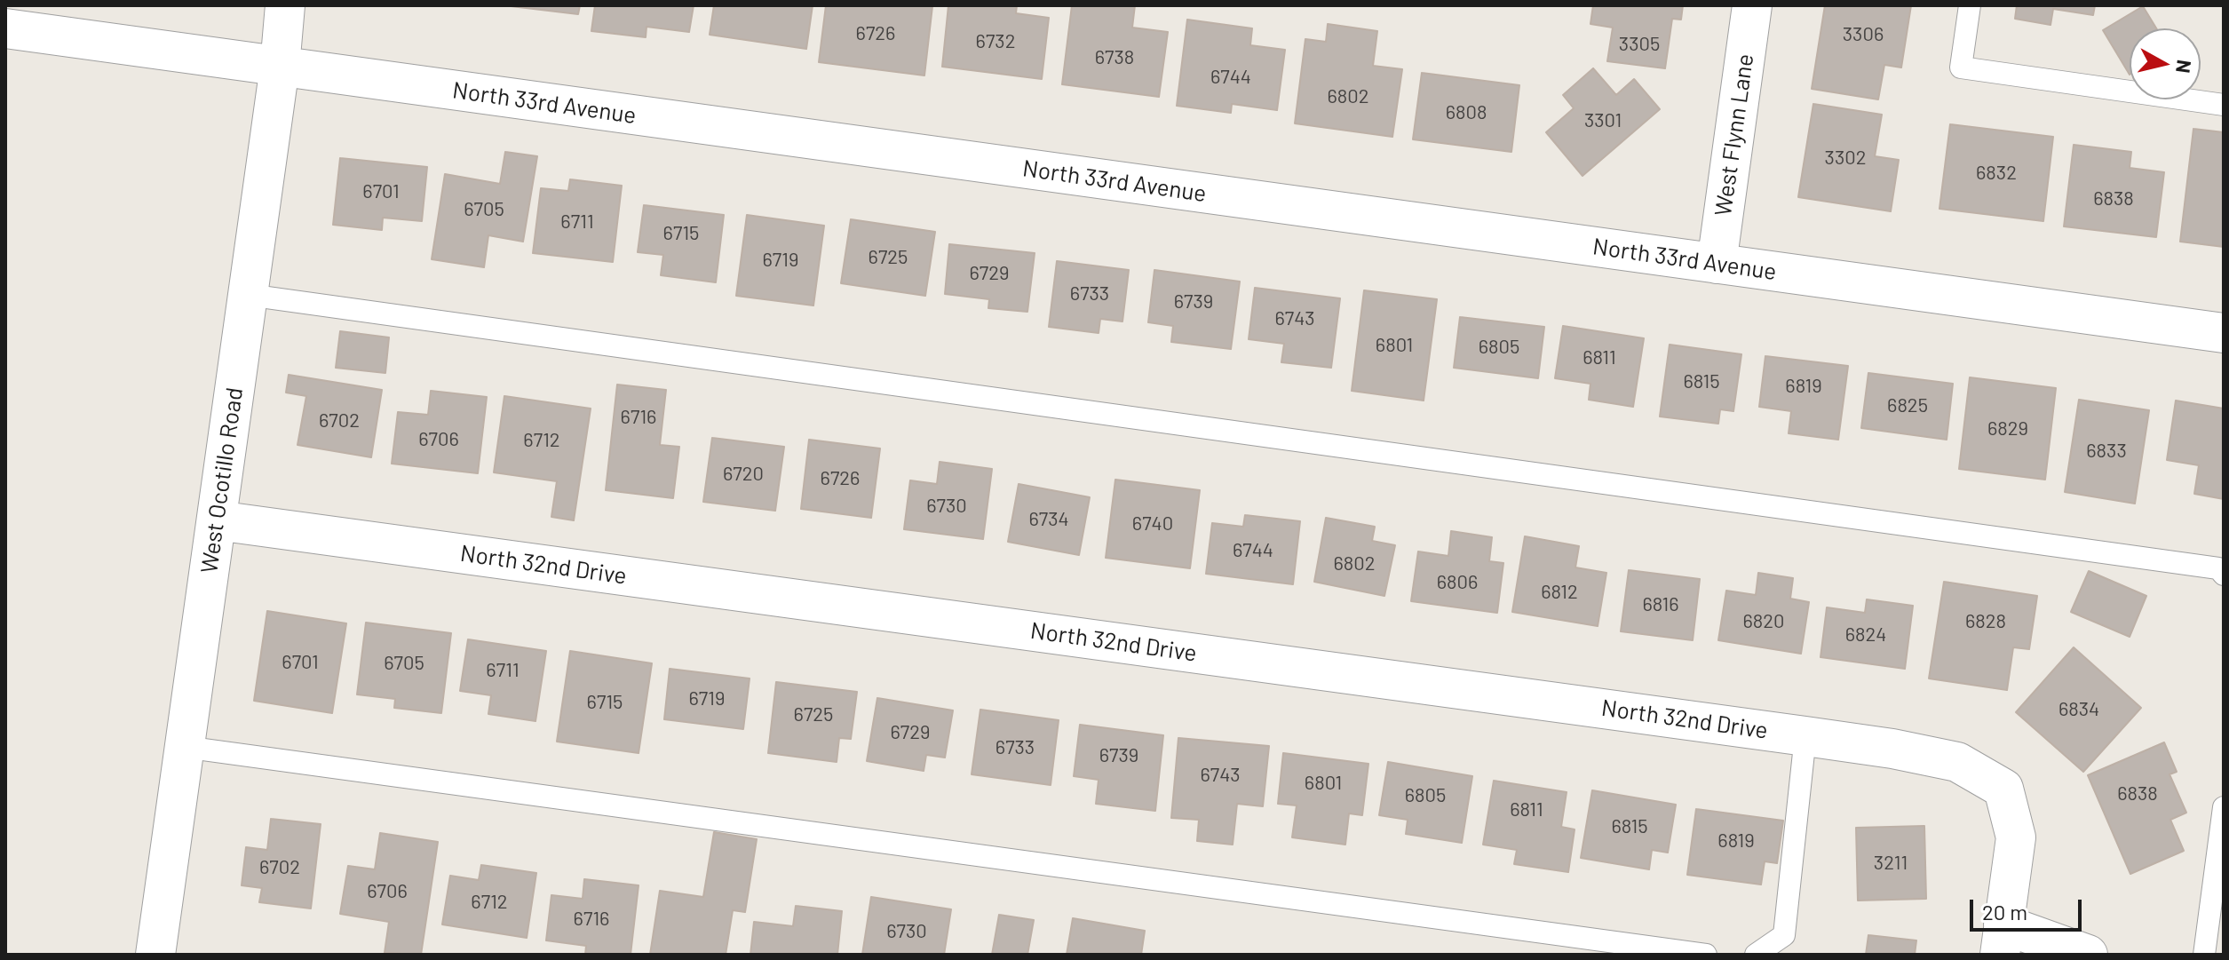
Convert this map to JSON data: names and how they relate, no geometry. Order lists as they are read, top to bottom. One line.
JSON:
{"streets":{"street":["North 33rd Avenue","West Flynn Lane","West Ocotillo Road","North 32nd Drive"]},"crossings":[["North 33rd Avenue","West Flynn Lane"],["North 33rd Avenue","West Ocotillo Road"],["West Ocotillo Road","North 32nd Drive"]],"house_numbers":["6726","3306","6732","3305","6738","6744","6802","6808","3301","3302","6832","6701","6838","6705","6711","6715","6725","6719","6729","6733","6739","6743","6801","6805","6811","6815","6819","6825","6716","6702","6829","6706","6712","6833","6720","6726","6730","6734","6740","6744","6802","6806","6812","6816","6820","6828","6824","6701","6705","6711","6719","6715","6834","6725","6729","6733","6739","6743","6801","6838","6805","6811","6815","6819","3211","6702","6706","6712","6716","6730"],"scale_bar":"20 m","north":"right"}
